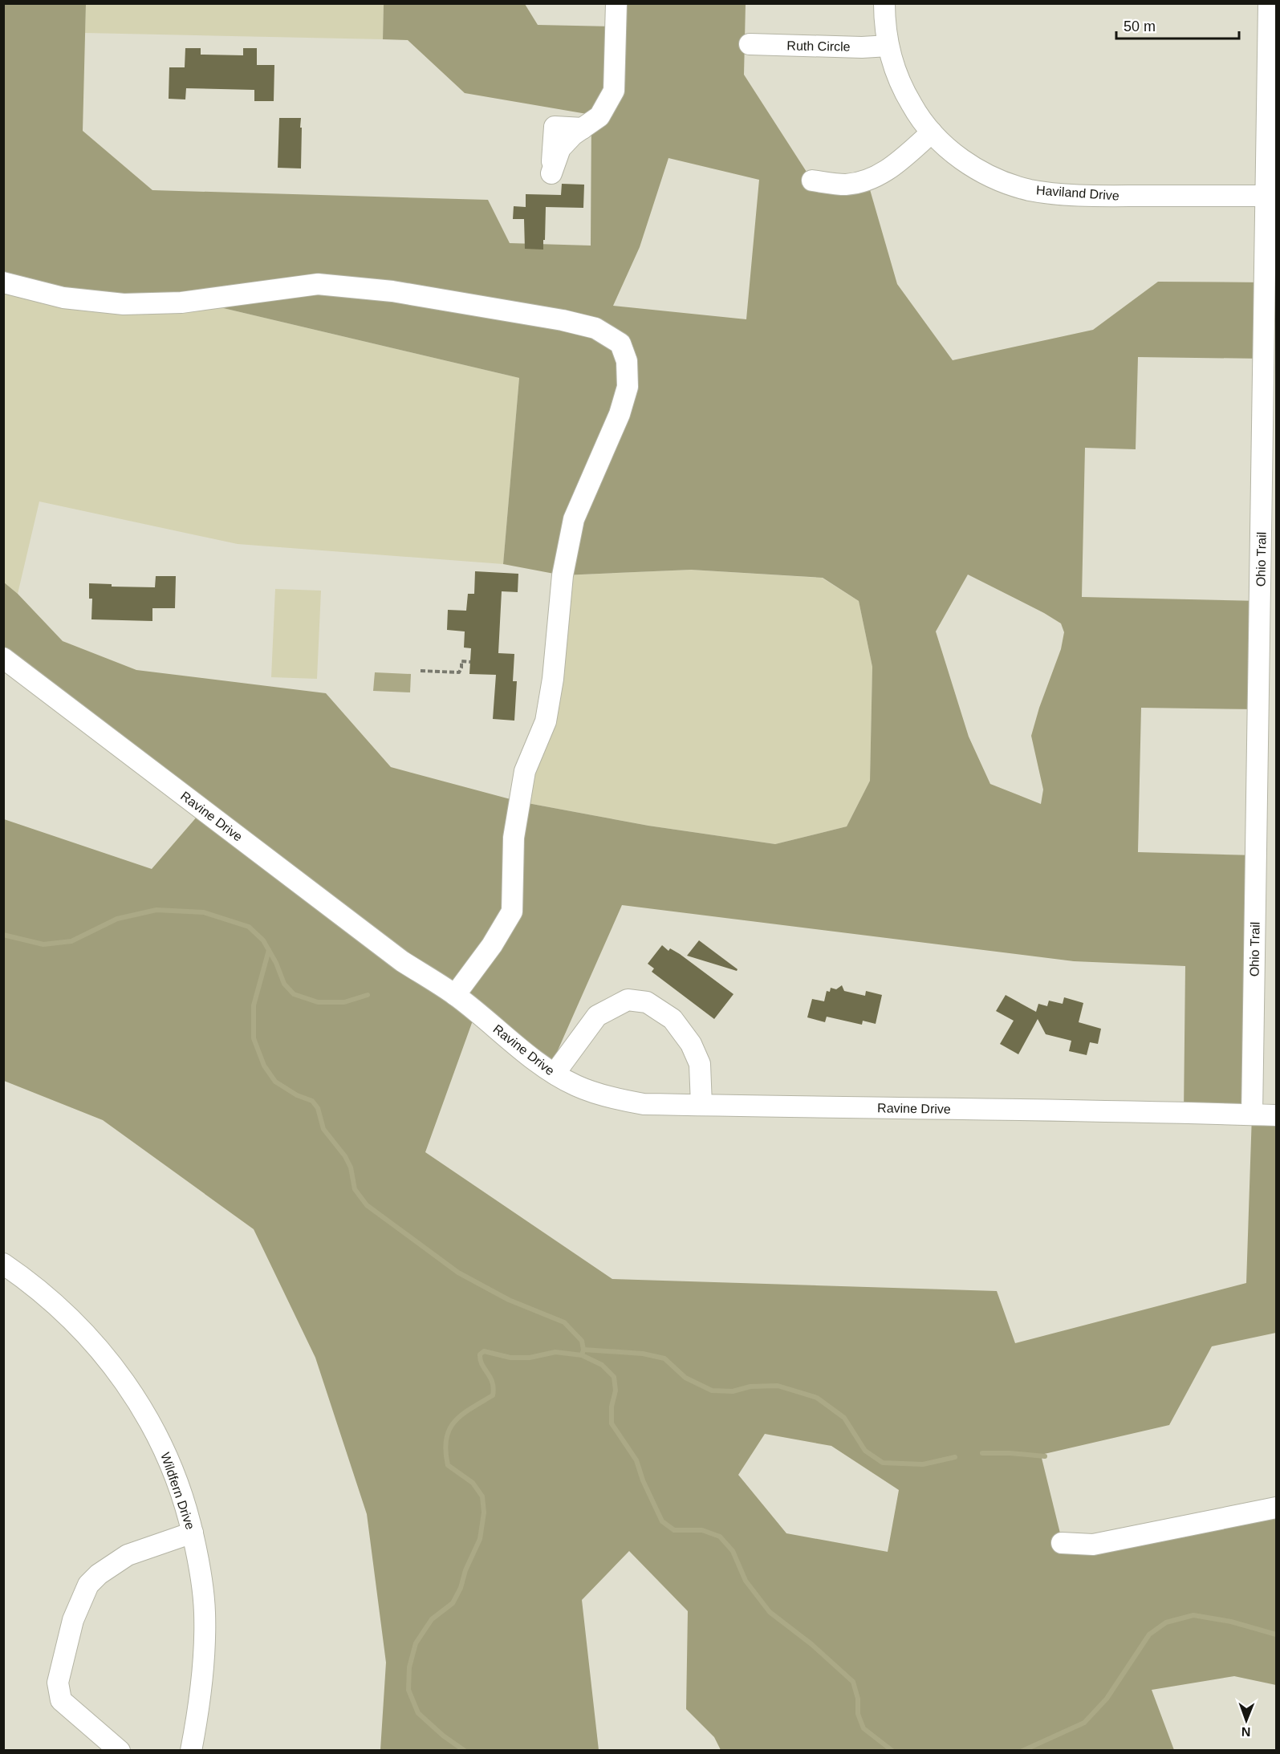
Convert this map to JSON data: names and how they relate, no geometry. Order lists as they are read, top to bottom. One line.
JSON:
{"streets":{"street":["Ruth Circle","Haviland Drive","Ohio Trail","Ravine Drive","Wildfern Drive"]},"crossings":[["Ruth Circle","Haviland Drive"],["Haviland Drive","Ohio Trail"],["Ohio Trail","Ravine Drive"]],"scale_bar":"50 m","north":"bottom"}
